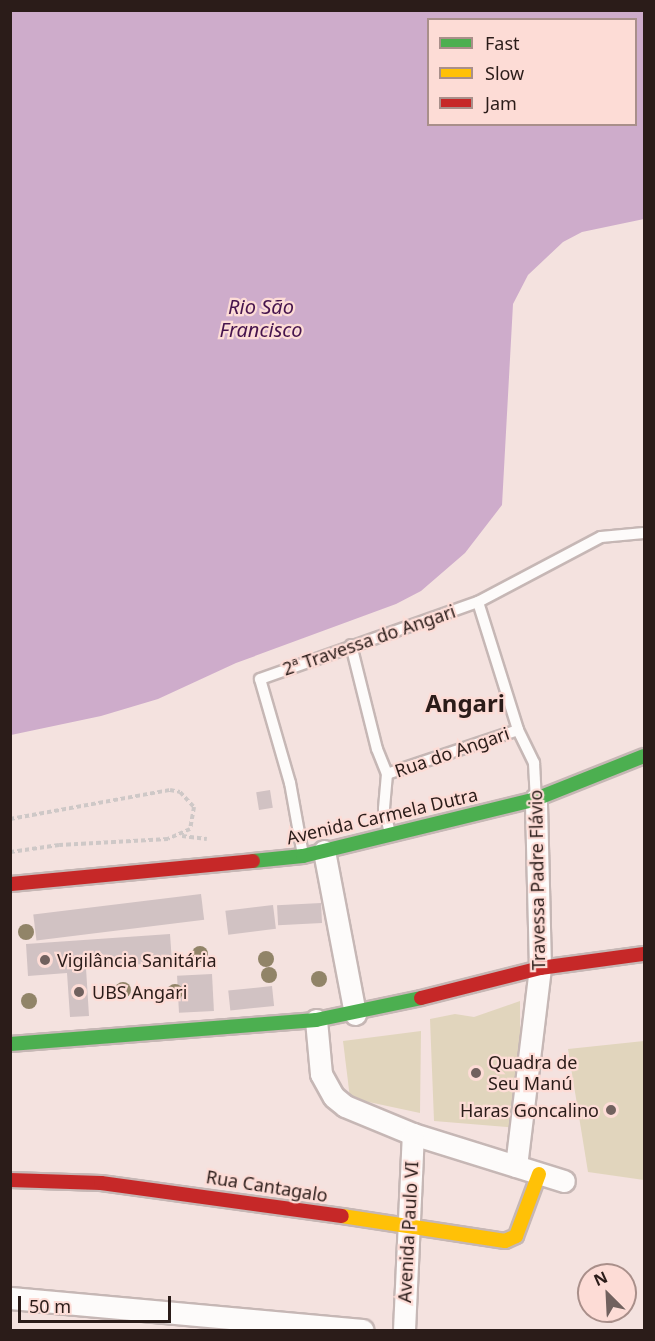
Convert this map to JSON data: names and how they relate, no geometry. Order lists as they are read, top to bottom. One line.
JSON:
{"streets":{"street":["Avenida Carmela Dutra","Travessa Padre Flávio","Rua Cantagalo","Avenida Paulo VI"],"lane":["2ª Travessa do Angari","Rua do Angari"]},"crossings":[["2ª Travessa do Angari","Avenida Carmela Dutra"],["2ª Travessa do Angari","Travessa Padre Flávio"],["Rua do Angari","Travessa Padre Flávio"],["Avenida Carmela Dutra","Travessa Padre Flávio"],["Rua Cantagalo","Avenida Paulo VI"]],"districts":["Angari"],"water":["Rio São Francisco"],"places":["Vigilância Sanitária","UBS Angari","Quadra de Seu Manú","Haras Goncalino"],"legend":["Fast","Slow","Jam"],"scale_bar":"50 m","north":"top left"}
